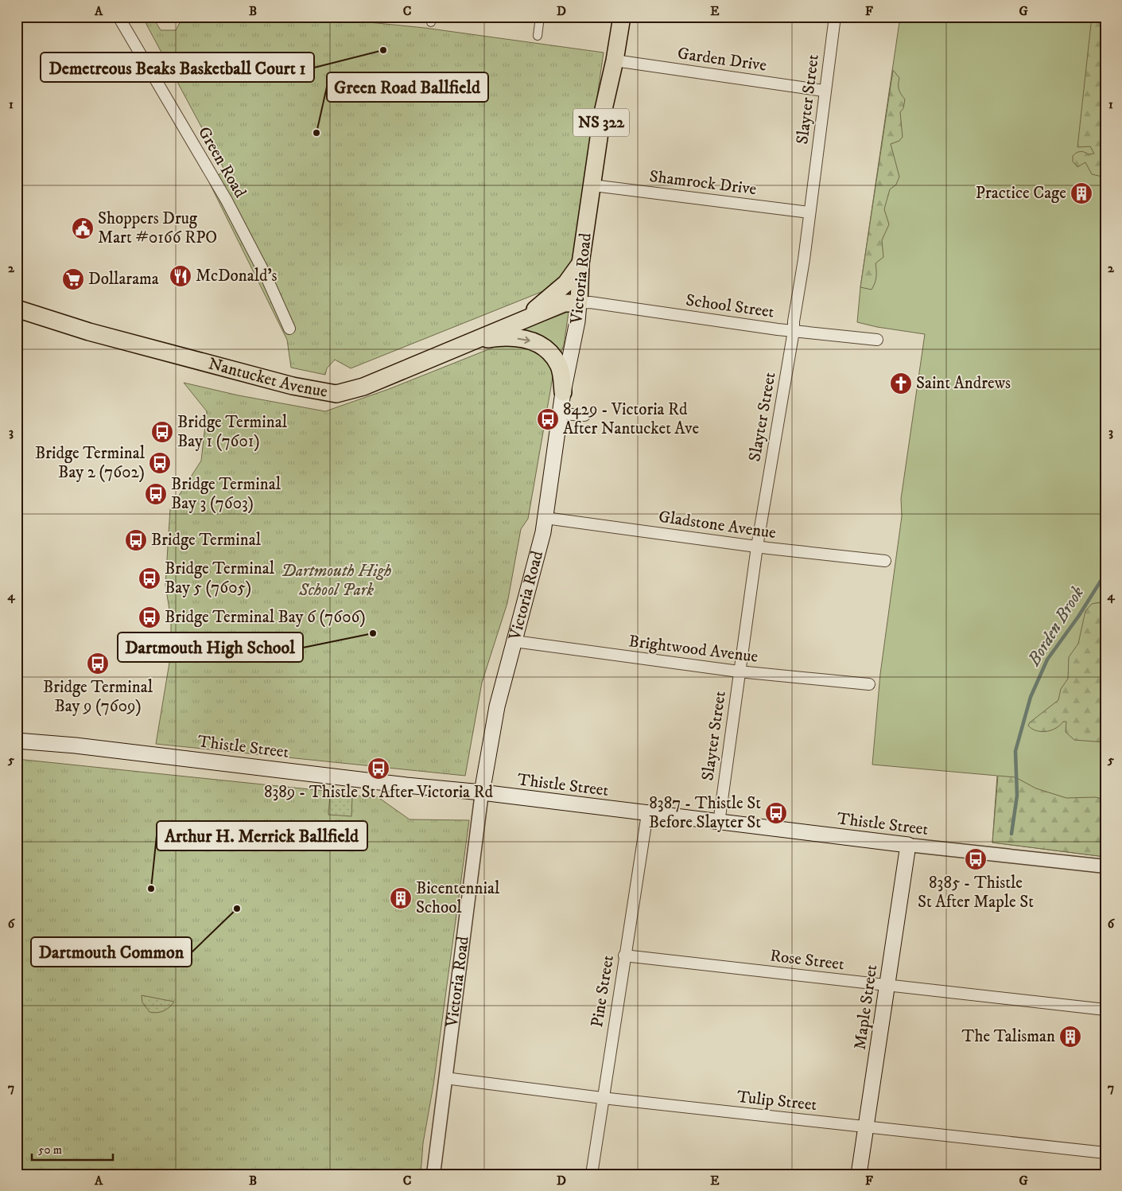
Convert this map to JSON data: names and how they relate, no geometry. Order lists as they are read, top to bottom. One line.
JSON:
{"streets":{"main road":["NS 322","Victoria Road","Nantucket Avenue","Thistle Street","Maple Street"],"street":["Garden Drive","Slayter Street","Green Road","Shamrock Drive","School Street","Gladstone Avenue","Brightwood Avenue","Rose Street","Pine Street","Tulip Street"]},"crossings":[["Garden Drive","Slayter Street"],["Garden Drive","Victoria Road"],["Slayter Street","Shamrock Drive"],["Slayter Street","School Street"],["Slayter Street","Gladstone Avenue"],["Slayter Street","Brightwood Avenue"],["Slayter Street","Thistle Street"],["Shamrock Drive","Victoria Road"],["Victoria Road","School Street"],["Victoria Road","Nantucket Avenue"],["Victoria Road","Gladstone Avenue"],["Victoria Road","Brightwood Avenue"],["Victoria Road","Thistle Street"],["Victoria Road","Tulip Street"],["School Street","Nantucket Avenue"],["Thistle Street","Pine Street"],["Thistle Street","Maple Street"],["Rose Street","Pine Street"],["Rose Street","Maple Street"],["Pine Street","Tulip Street"],["Maple Street","Tulip Street"]],"water":["Borden Brook"],"parks":["Dartmouth High School Park"],"places":{"other":["Demetreous Beaks Basketball Court 1","Green Road Ballfield","Dartmouth High School","Arthur H. Merrick Ballfield","Dartmouth Common"],"building":["Practice Cage","Bicentennial School","The Talisman"],"public building":["Shoppers Drug Mart #0166 RPO"],"restaurant":["McDonald's"],"supermarket":["Dollarama"],"church":["Saint Andrews"],"bus stop":["8429 - Victoria Rd After Nantucket Ave","Bridge Terminal Bay 1 (7601)","Bridge Terminal Bay 2 (7602)","Bridge Terminal Bay 3 (7603)","Bridge Terminal","Bridge Terminal Bay 5 (7605)","Bridge Terminal Bay 6 (7606)","Bridge Terminal Bay 9 (7609)","8389 - Thistle St After Victoria Rd","8387 - Thistle St Before Slayter St","8385 - Thistle St After Maple St"]},"scale_bar":"50 m","grid":{"columns":["A","B","C","D","E","F","G"],"rows":["1","2","3","4","5","6","7"]}}
